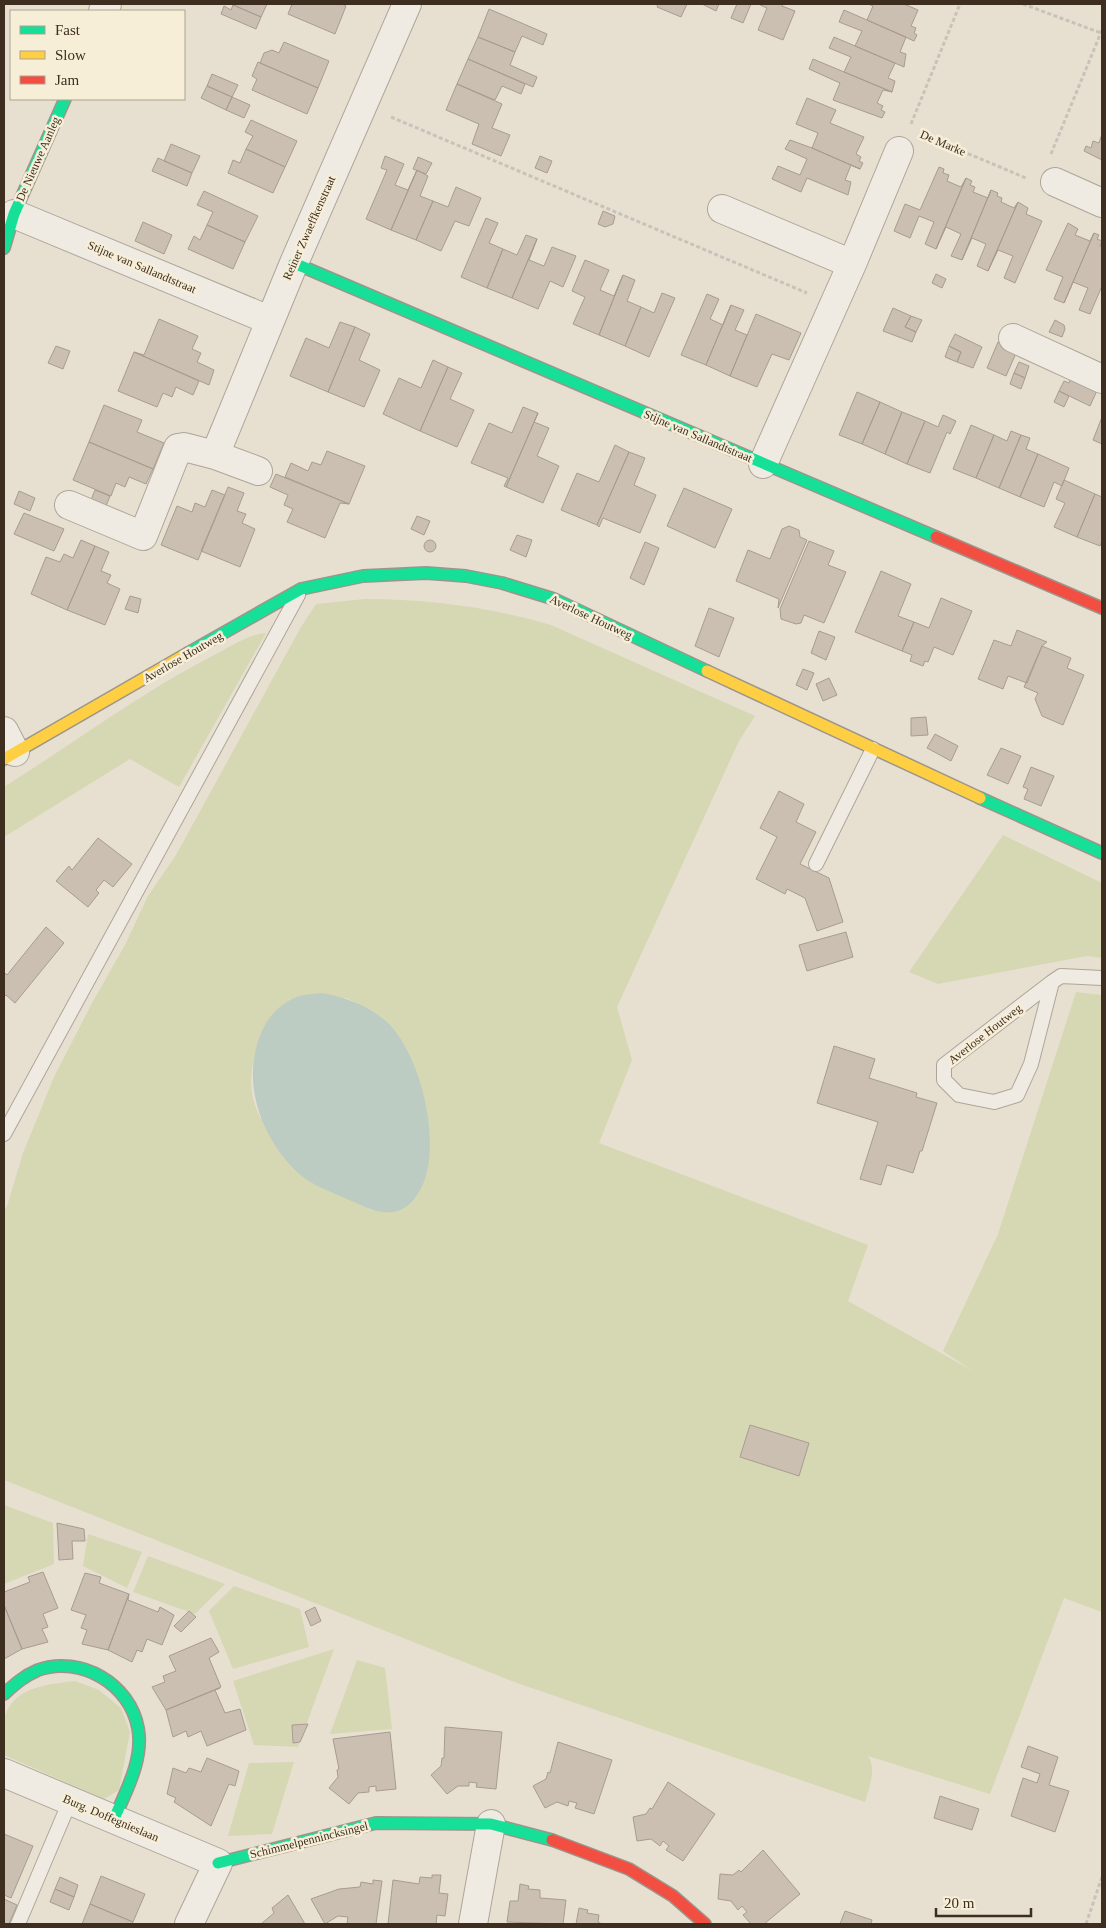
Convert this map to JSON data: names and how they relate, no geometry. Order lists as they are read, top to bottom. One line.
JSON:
{"streets":{"street":["De Nieuwe Aanleg","Reiner Zwaeffkenstraat","Stijne van Sallandtstraat","Averlose Houtweg","Burg. Doffegnieslaan","Schimmelpennincksingel"],"path":["De Marke"]},"crossings":[["De Nieuwe Aanleg","Stijne van Sallandtstraat"],["Reiner Zwaeffkenstraat","Stijne van Sallandtstraat"],["Burg. Doffegnieslaan","Schimmelpennincksingel"]],"legend":["Fast","Slow","Jam"],"scale_bar":"20 m"}
